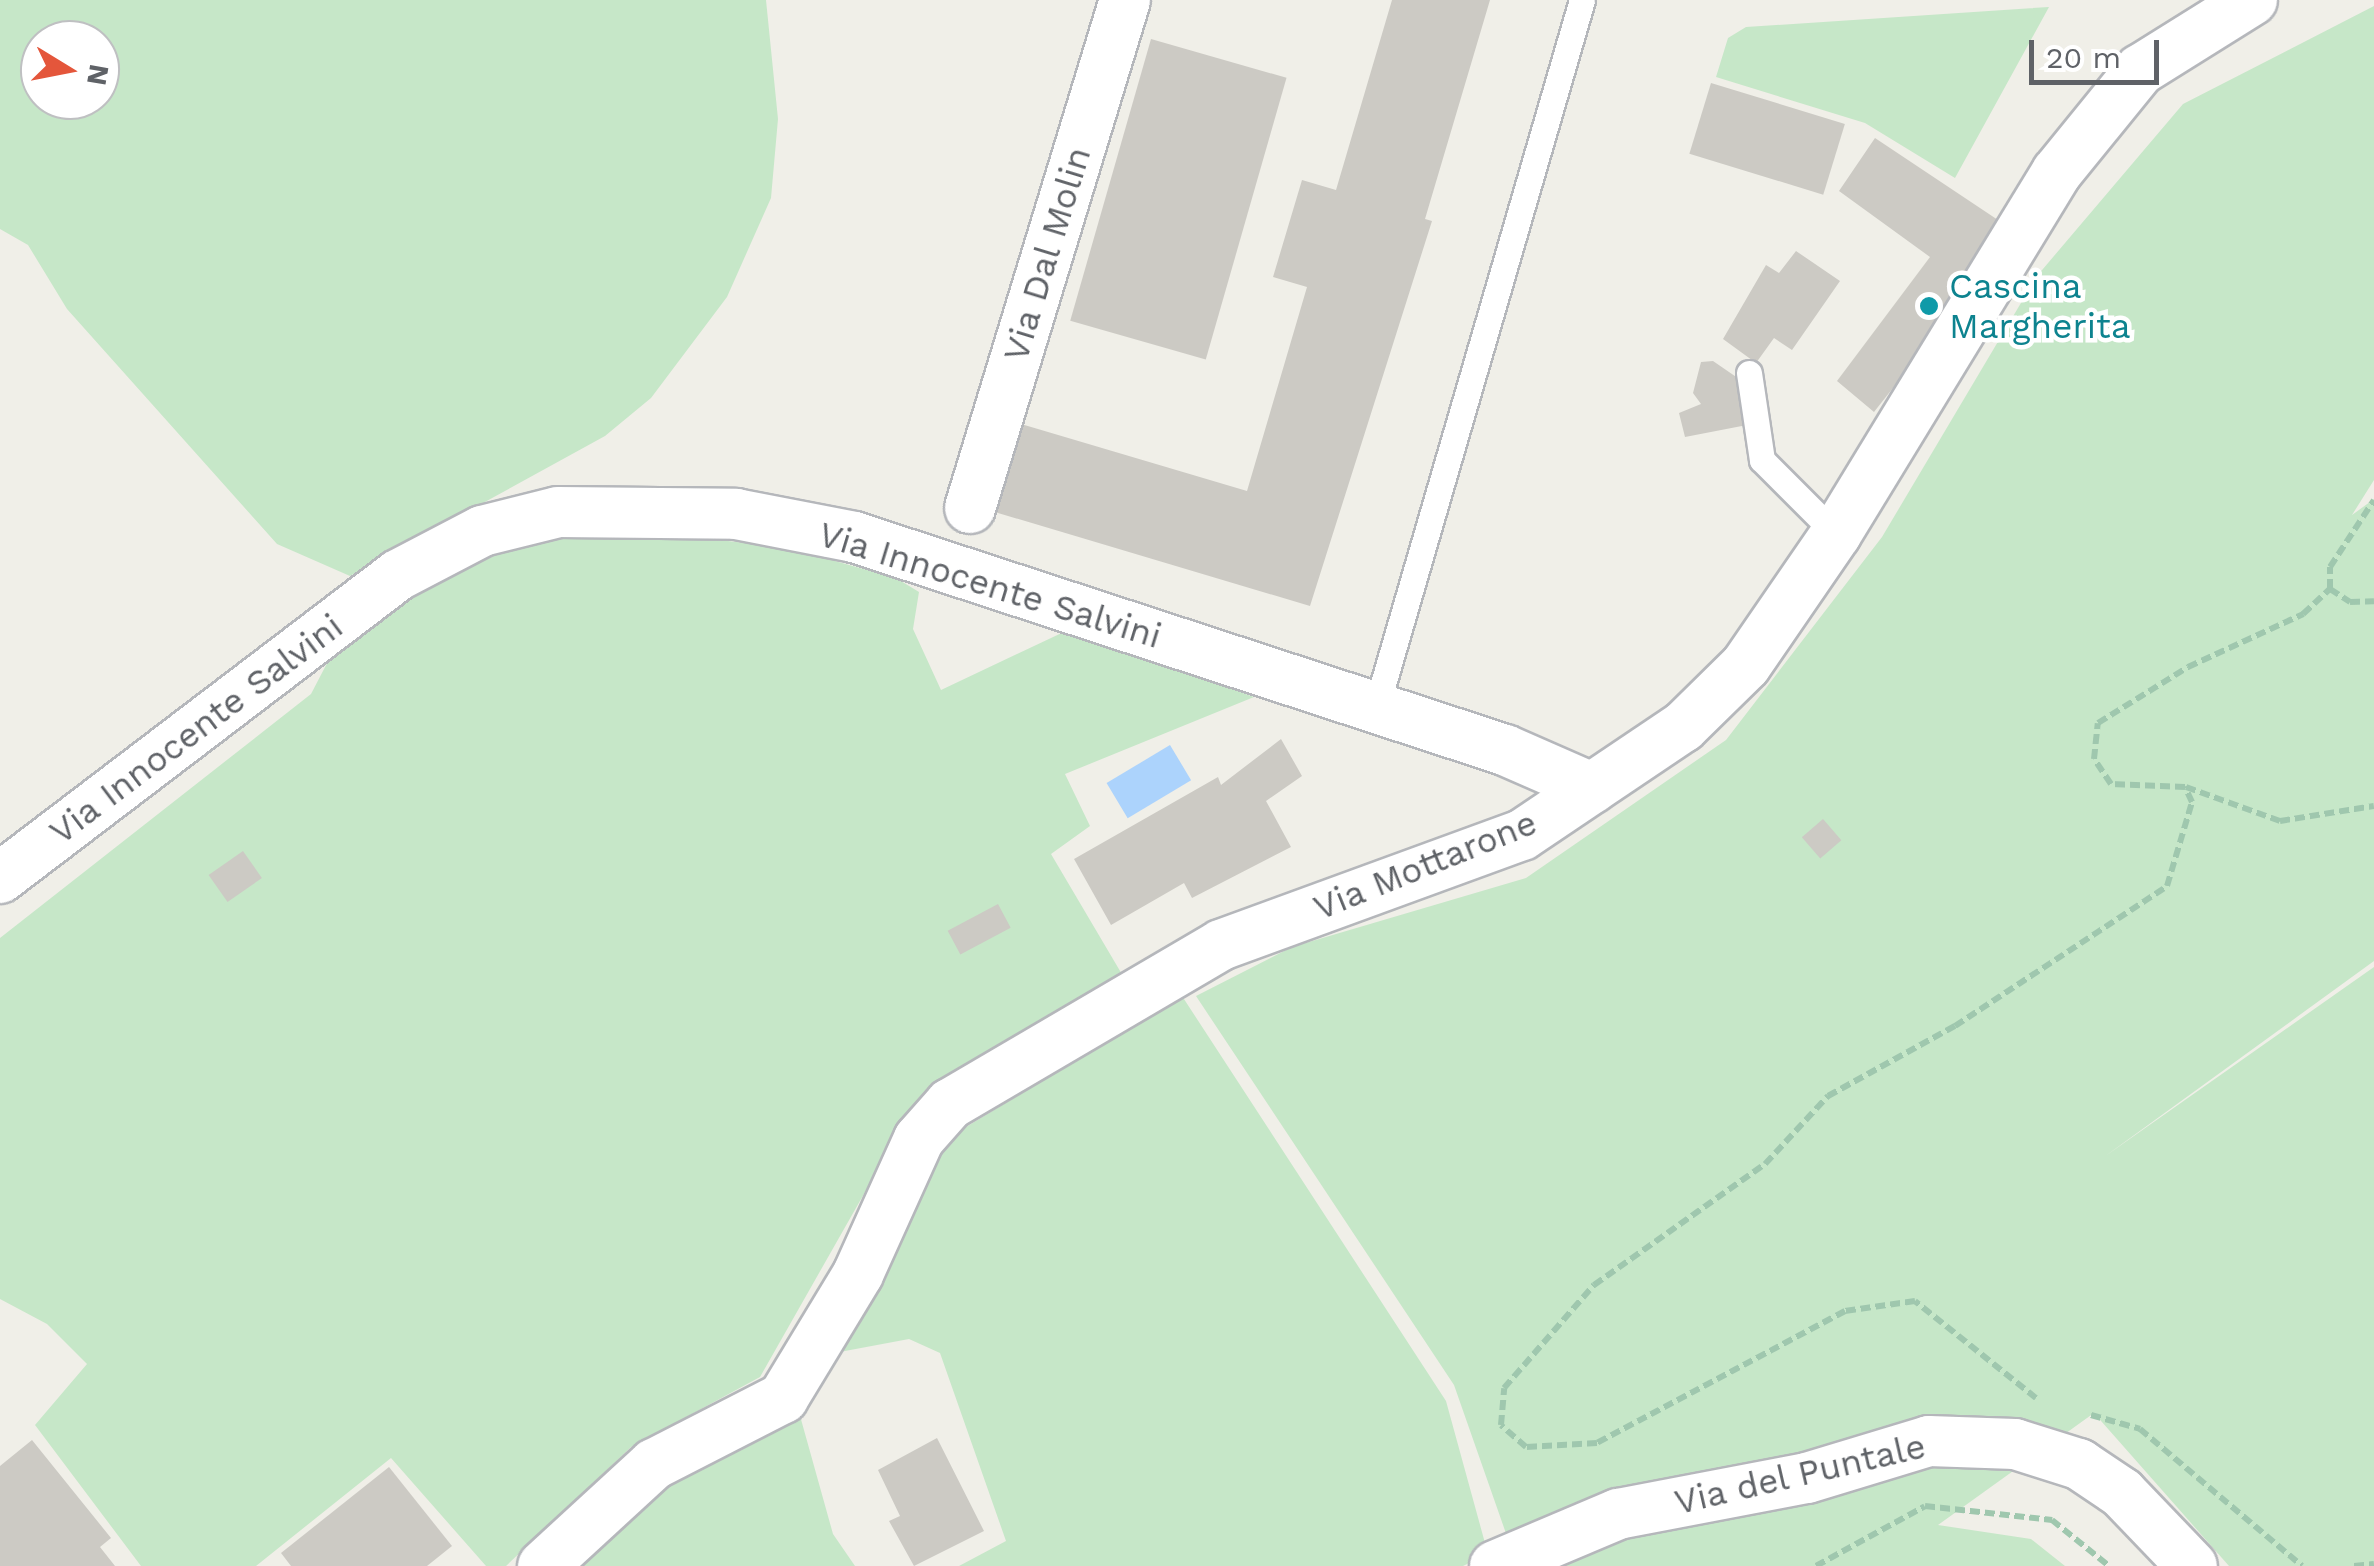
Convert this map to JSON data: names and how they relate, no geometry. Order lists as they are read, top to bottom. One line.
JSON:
{"streets":{"street":["Via Dal Molin","Via Innocente Salvini","Via Mottarone","Via del Puntale"]},"crossings":[["Via Innocente Salvini","Via Mottarone"]],"places":["Cascina Margherita"],"scale_bar":"20 m","north":"right"}
